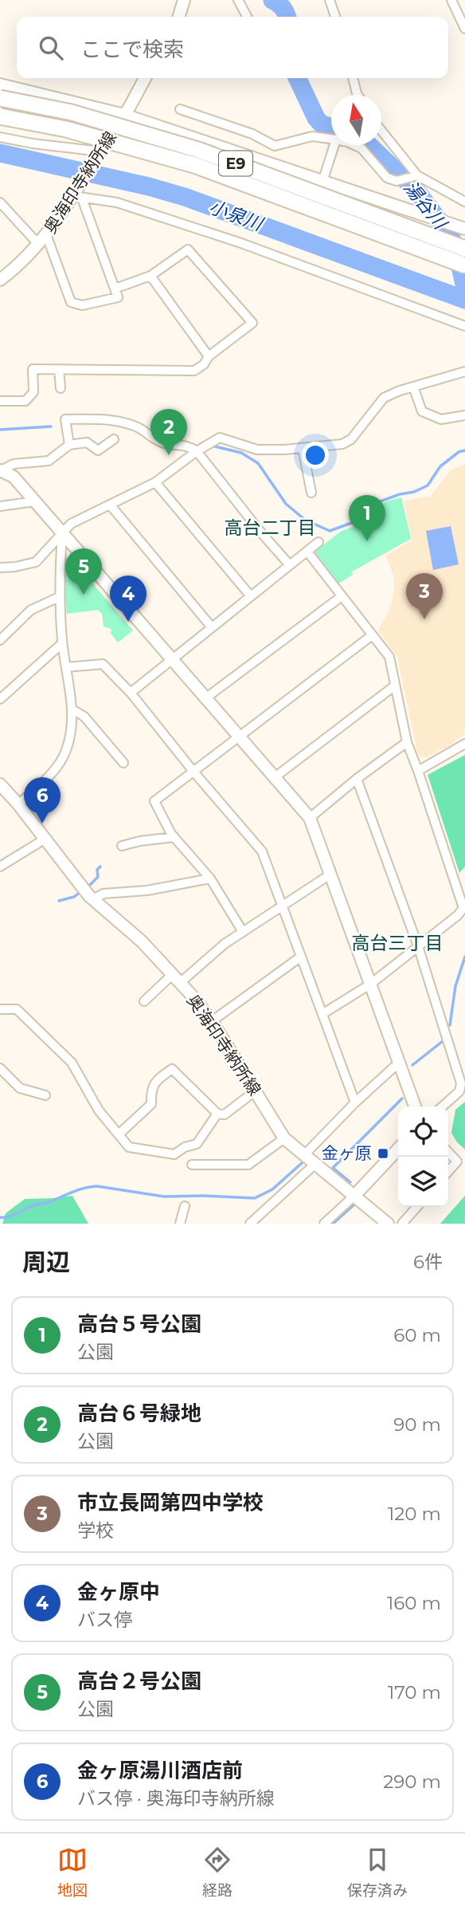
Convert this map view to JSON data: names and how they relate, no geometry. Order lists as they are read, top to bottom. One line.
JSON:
{"streets":{"highway":["E9"],"street":["奥海印寺納所線"]},"districts":["高台二丁目","高台三丁目"],"water":["湯谷川","小泉川"],"places":{"transit":["金ヶ原"]},"north":"top","page":{"search":"ここで検索","pins":["2","1","5","3","4","6"],"heading":["周辺","6件"],"list":[{"mark":"1","name":"高台５号公園","note":"公園","value":"60 m"},{"mark":"2","name":"高台６号緑地","note":"公園","value":"90 m"},{"mark":"3","name":"市立長岡第四中学校","note":"学校","value":"120 m"},{"mark":"4","name":"金ヶ原中","note":"バス停","value":"160 m"},{"mark":"5","name":"高台２号公園","note":"公園","value":"170 m"},{"mark":"6","name":"金ヶ原湯川酒店前","note":"バス停 · 奥海印寺納所線","value":"290 m"}],"nav":["地図","経路","保存済み"]}}
